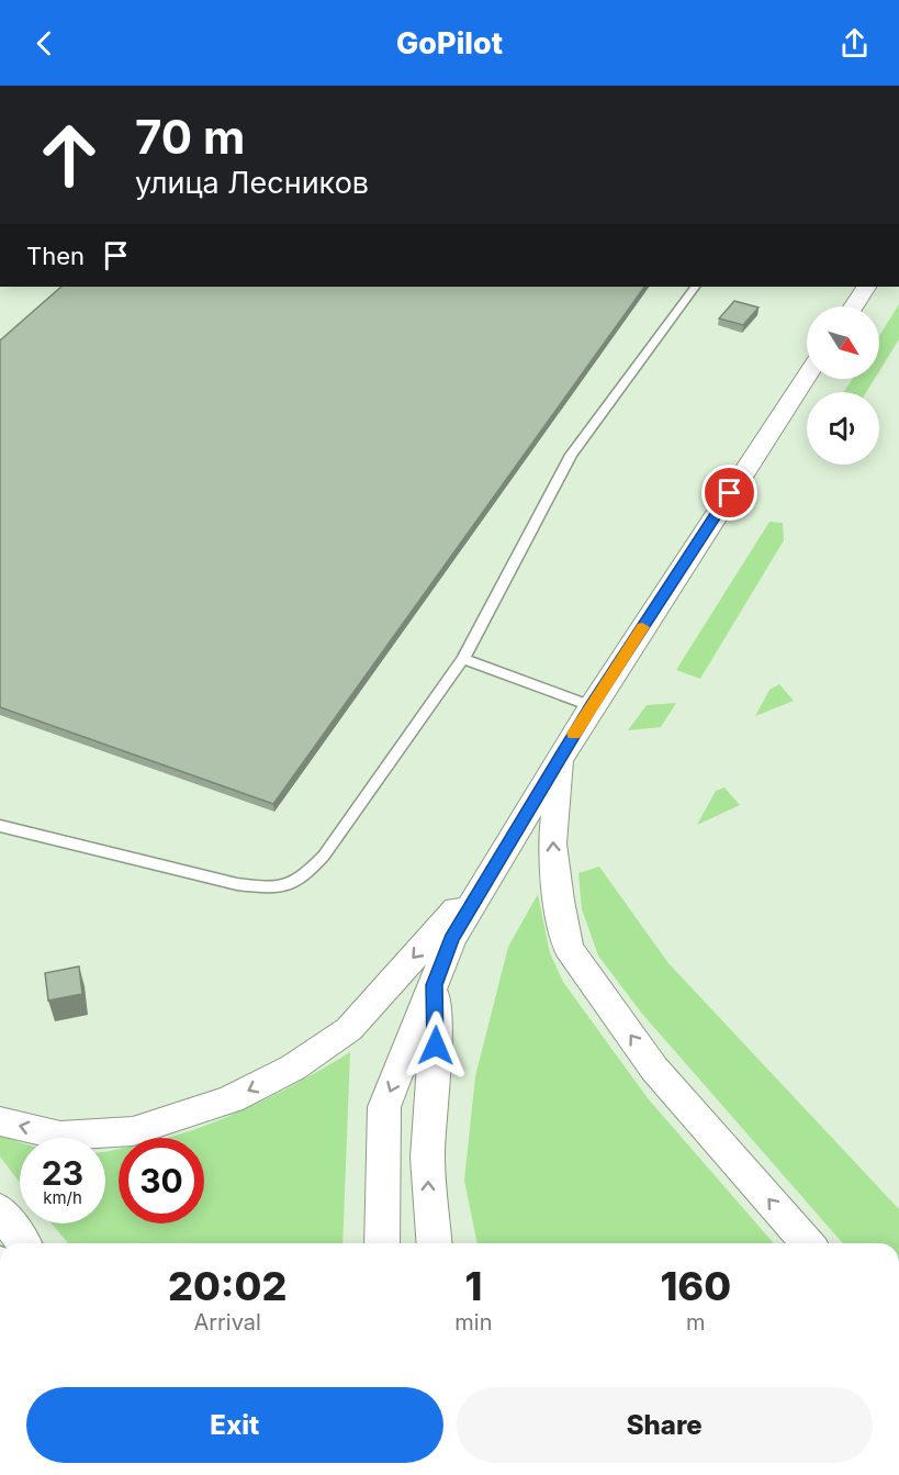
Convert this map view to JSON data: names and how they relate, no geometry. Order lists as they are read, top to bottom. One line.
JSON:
{"north":"bottom right","page":{"header":"GoPilot","turn":["70 m","улица Лесников"],"then":"Then","speed":"23 km/h","limit":"30","eta":["20:02","Arrival","1","min","160","m"],"buttons":["Exit","Share"]}}
